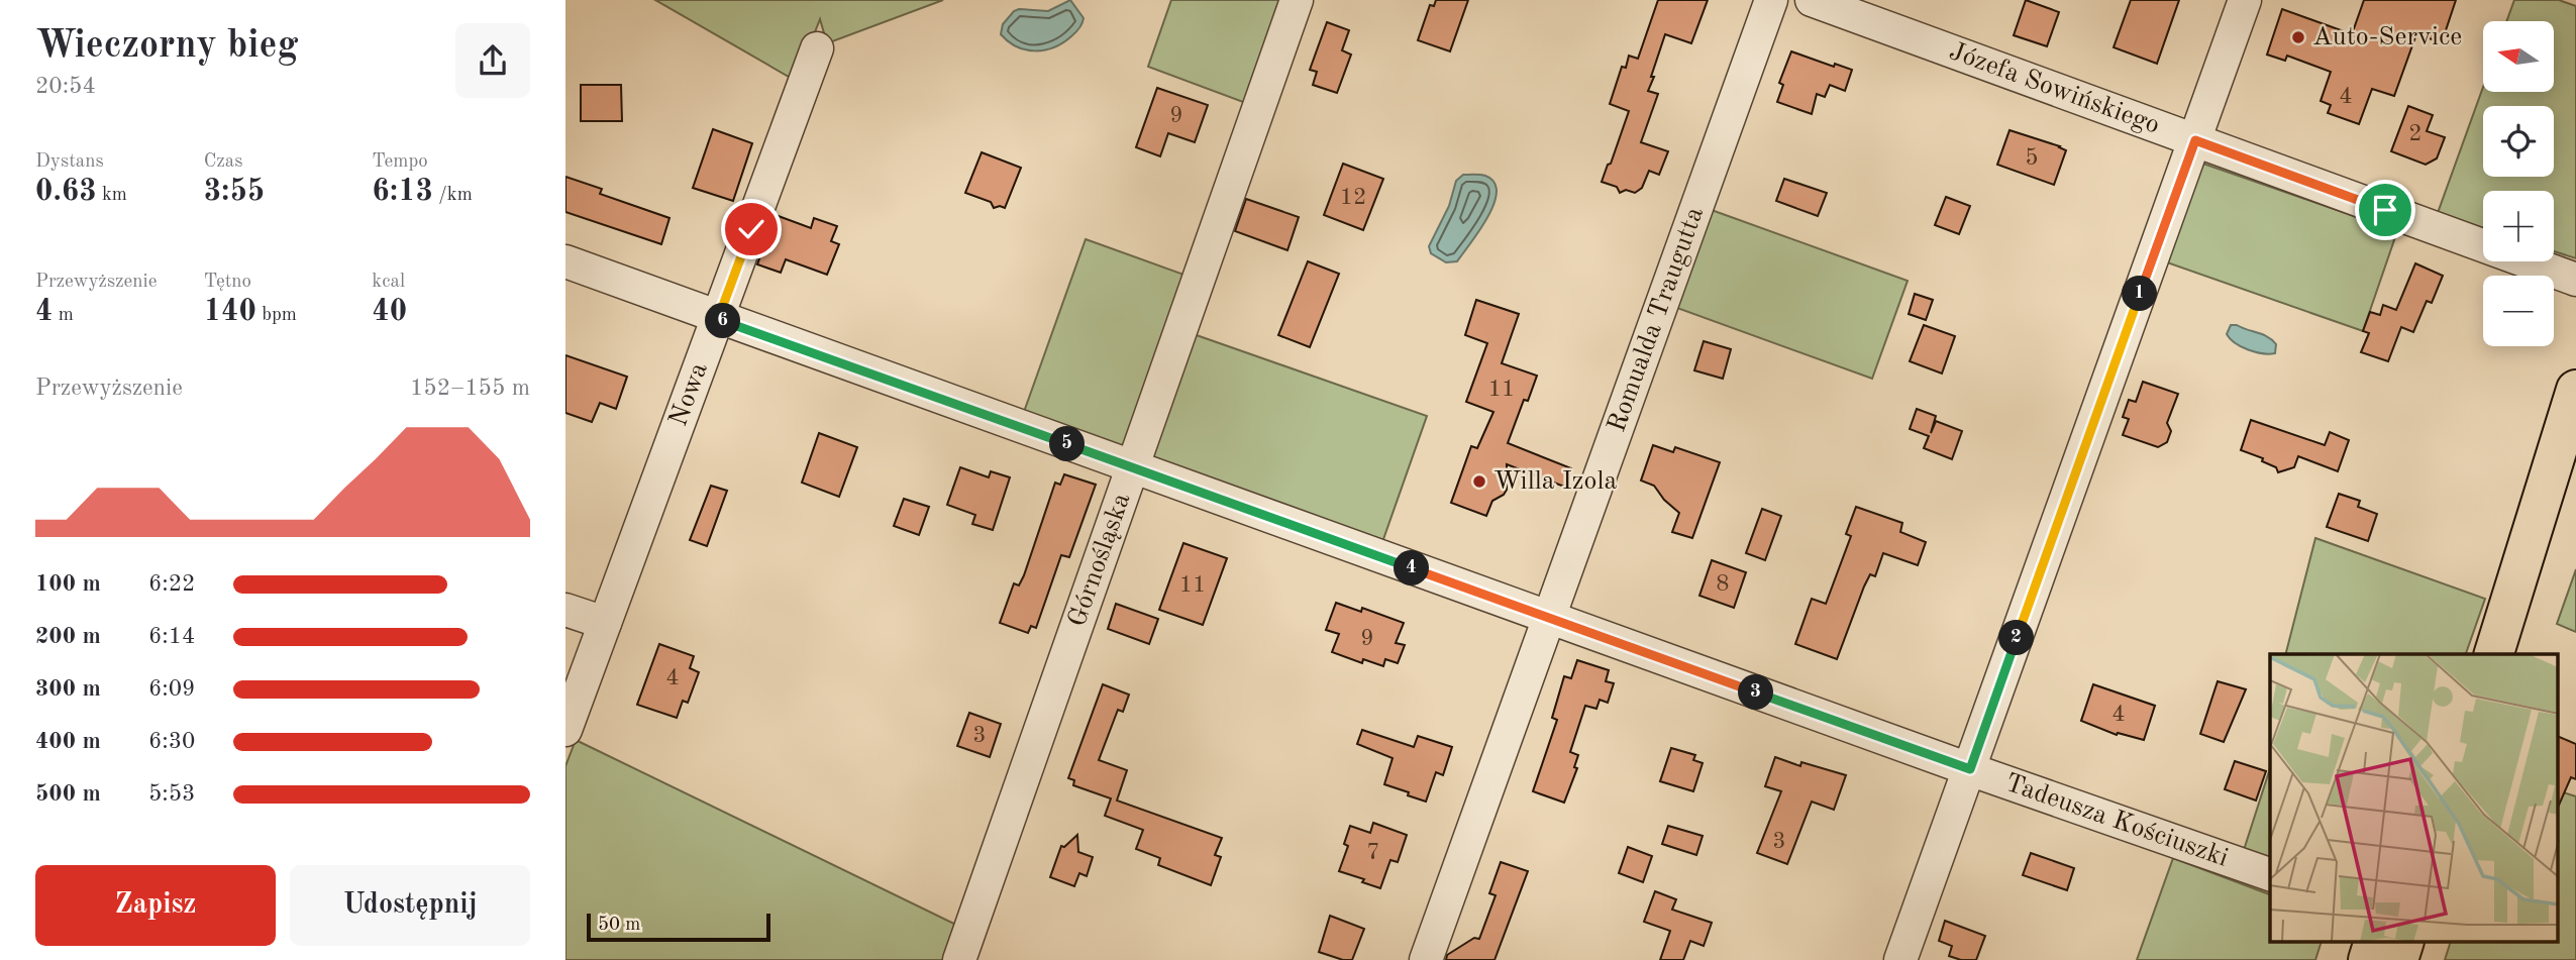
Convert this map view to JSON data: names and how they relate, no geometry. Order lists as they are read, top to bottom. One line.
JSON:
{"streets":{"street":["Józefa Sowińskiego","Romualda Traugutta","Nowa","Górnośląska","Tadeusza Kościuszki"]},"crossings":[["Romualda Traugutta","Tadeusza Kościuszki"],["Nowa","Tadeusza Kościuszki"],["Górnośląska","Tadeusza Kościuszki"]],"places":["Auto-Service","Willa Izola"],"house_numbers":["4","9","2","5","12","11","8","11","9","4","4","3","3","7"],"scale_bar":"50 m","north":"left","page":{"heading":["Wieczorny bieg","20:54"],"map_buttons":["+","−"],"stats":[["Dystans","0.63 km"],["Czas","3:55"],["Tempo","6:13 /km"],["Przewyższenie","4 m"],["Tętno","140 bpm"],["kcal","40"]],"pins":["1","6","5","4","2","3"],"chart":["Przewyższenie","152–155 m"],"list":[{"name":"100 m","note":"6:22"},{"name":"200 m","note":"6:14"},{"name":"300 m","note":"6:09"},{"name":"400 m","note":"6:30"},{"name":"500 m","note":"5:53"}],"buttons":["Zapisz","Udostępnij"],"scale":"50 m"}}
